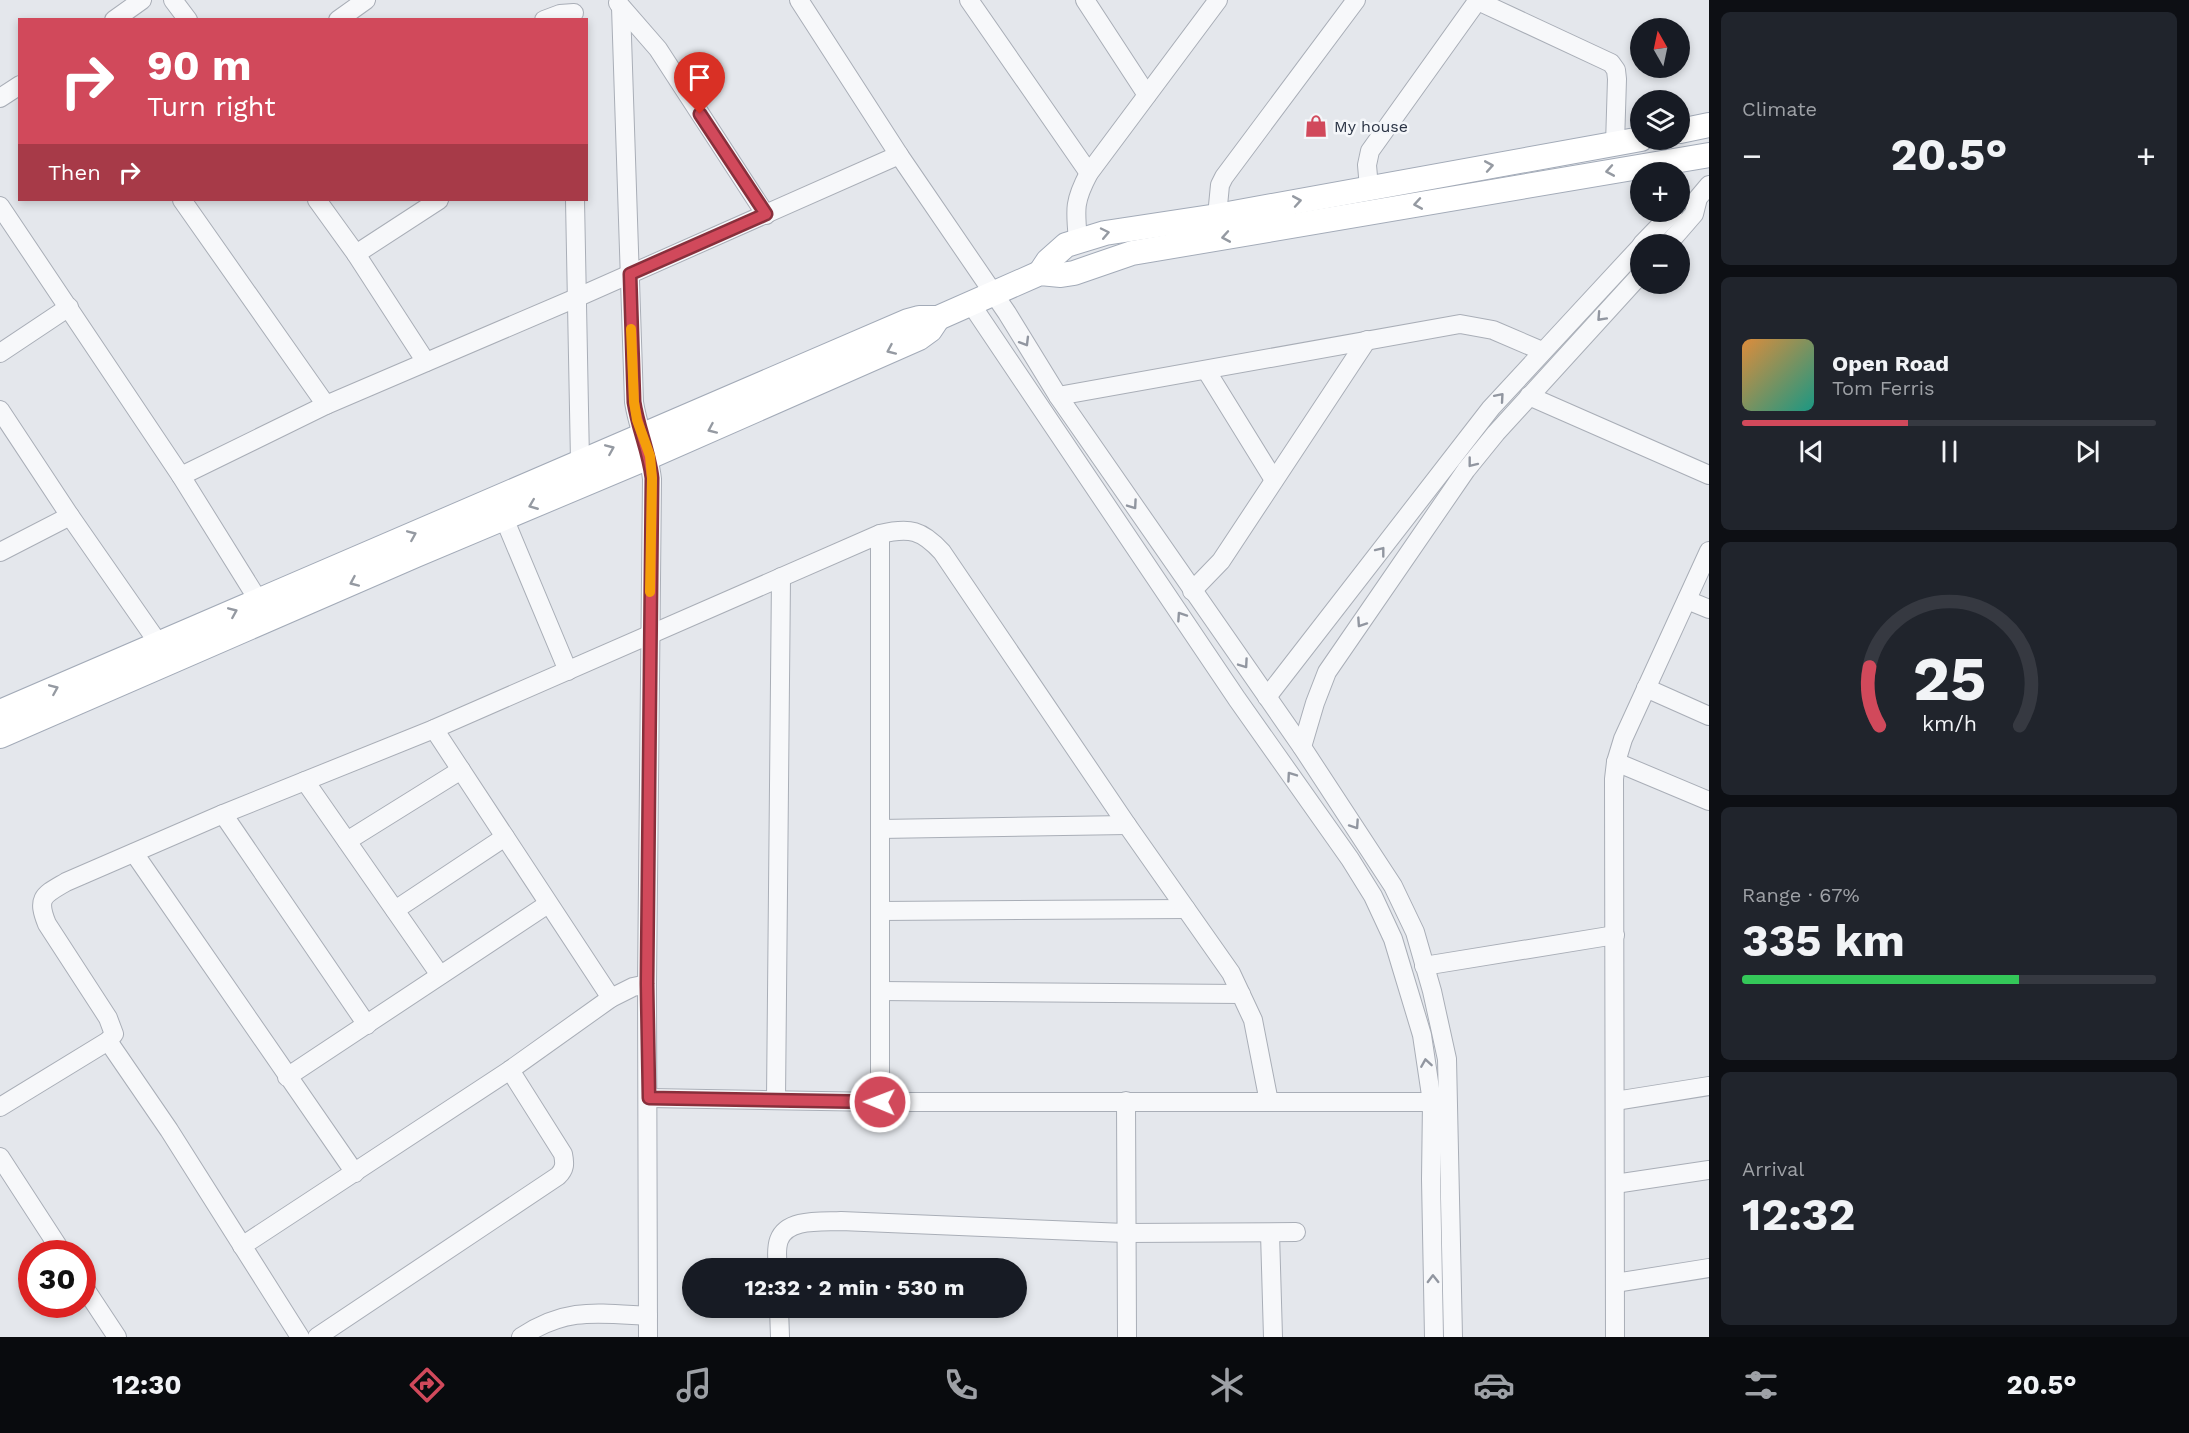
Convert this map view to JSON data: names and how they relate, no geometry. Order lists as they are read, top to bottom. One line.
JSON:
{"places":{"shop":["My house"]},"north":"top","page":{"tile":["Climate",["Range · 67%","335 km"],["Arrival","12:32"]],"map_buttons":["+","−"],"turn":["90 m","Turn right"],"heat":["−","20.5°","+"],"then":"Then","song":["Open Road","Tom Ferris"],"limit":"30","trip":"12:32 · 2 min · 530 m","tabs":["12:30","20.5°"],"gauge":["25","km/h"]}}
